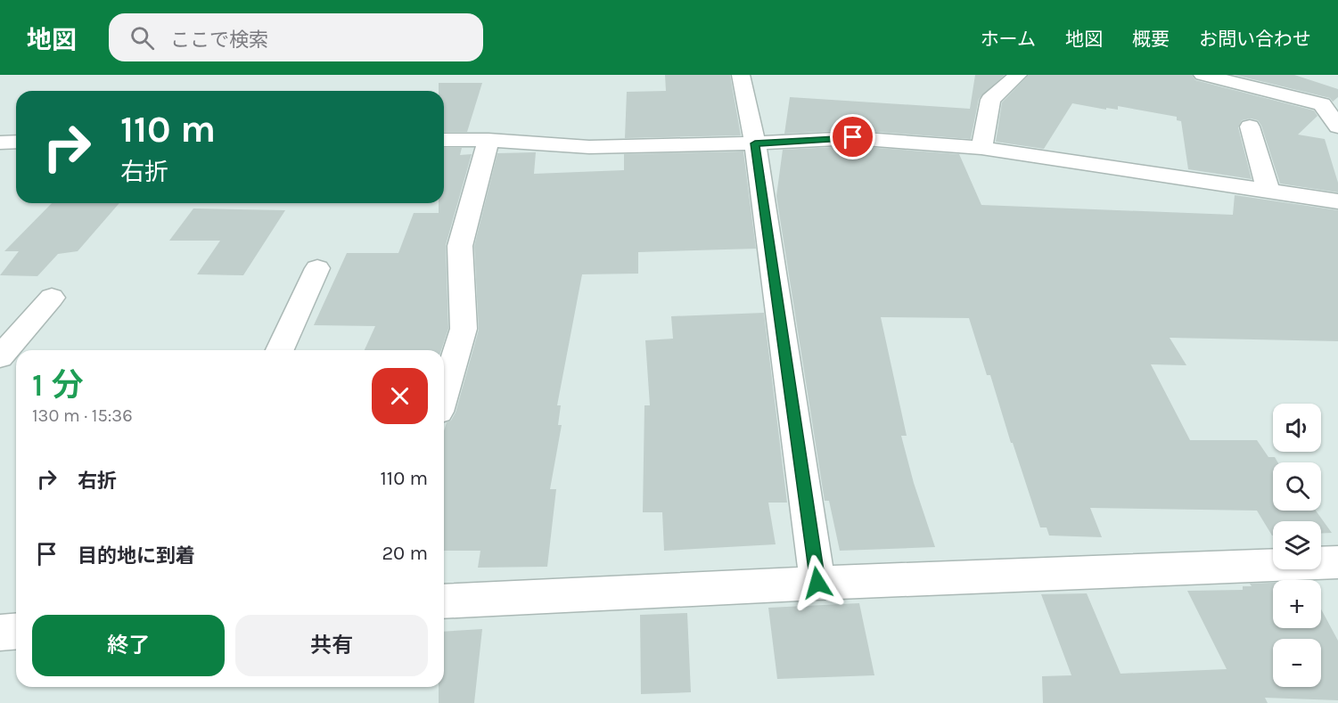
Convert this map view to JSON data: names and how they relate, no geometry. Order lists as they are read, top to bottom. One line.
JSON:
{"page":{"header":"地図","search":"ここで検索","nav":["ホーム","地図","概要","お問い合わせ"],"turn":["110 m","右折"],"heading":["1 分","130 m · 15:36"],"map_buttons":["+","−"],"list":[{"name":"右折","value":"110 m"},{"name":"目的地に到着","value":"20 m"}],"buttons":["終了","共有"]}}
